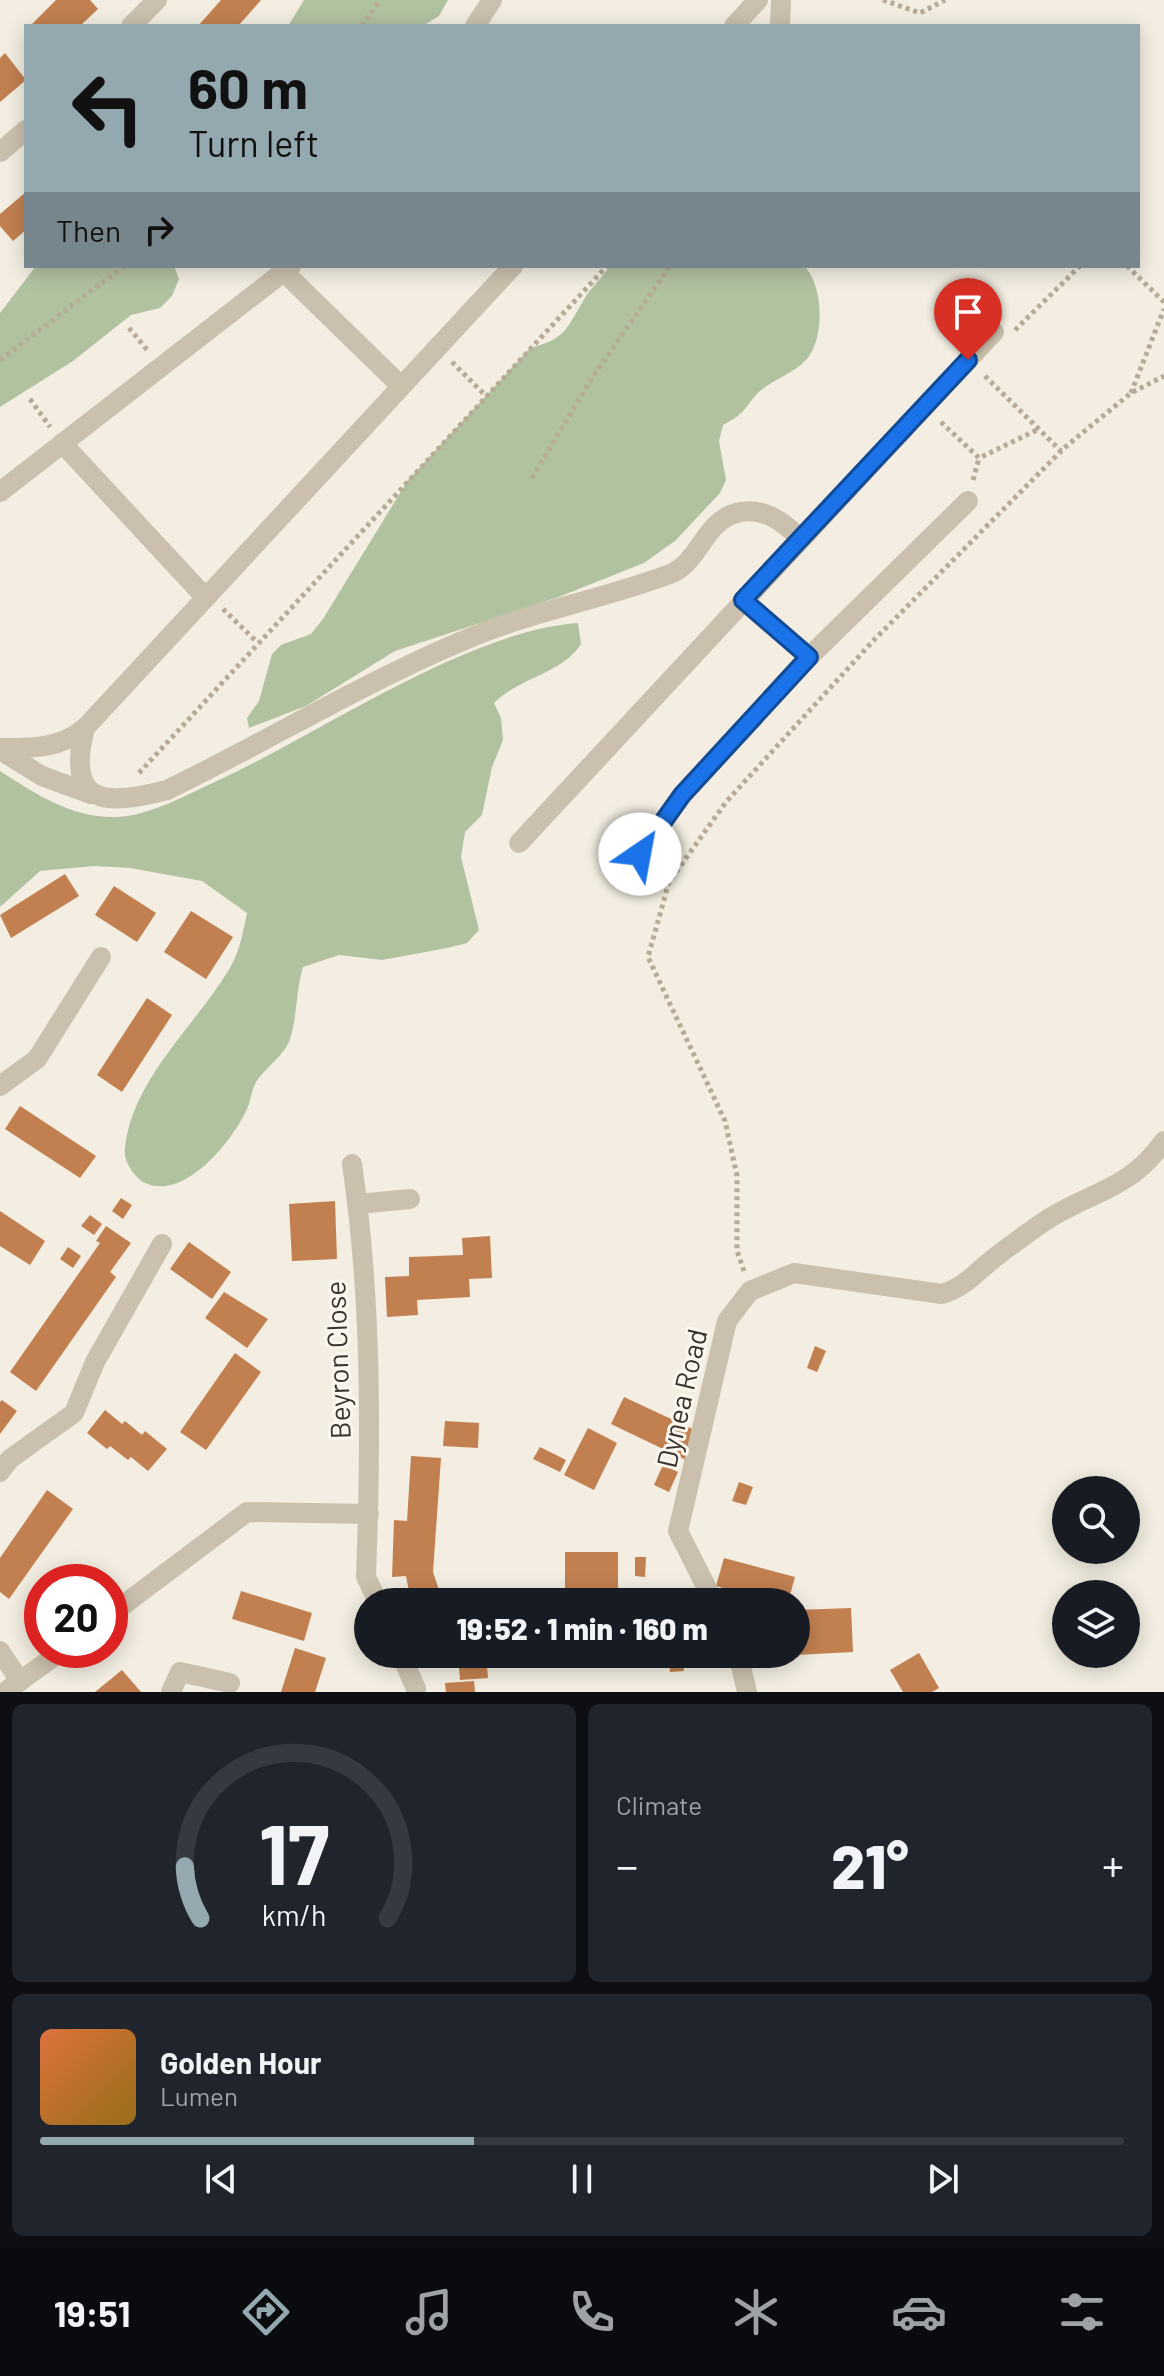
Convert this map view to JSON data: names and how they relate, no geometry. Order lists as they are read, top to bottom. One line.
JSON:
{"streets":{"street":["Beyron Close","Dynea Road"]},"page":{"turn":["60 m","Turn left"],"then":"Then","limit":"20","trip":"19:52 · 1 min · 160 m","tile":"Climate","heat":["−","21°","+"],"song":["Golden Hour","Lumen"],"tabs":"19:51","gauge":["17","km/h"]}}
